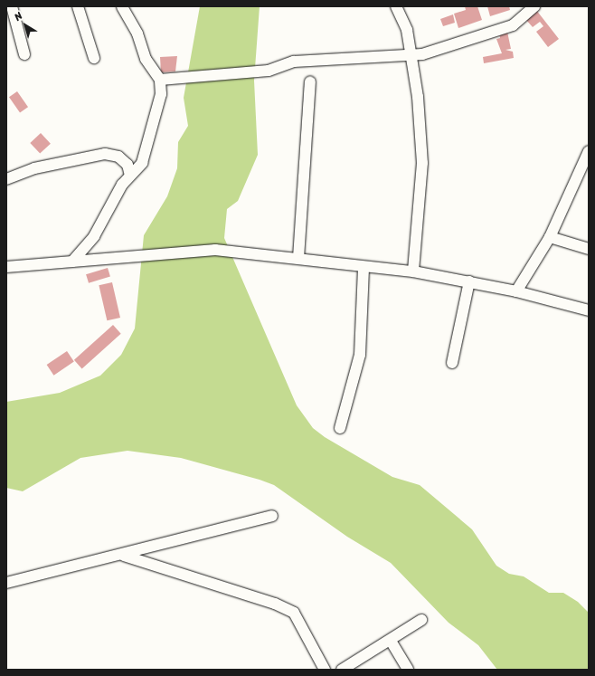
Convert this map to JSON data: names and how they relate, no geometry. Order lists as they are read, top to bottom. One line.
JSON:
{"north":"top left"}
